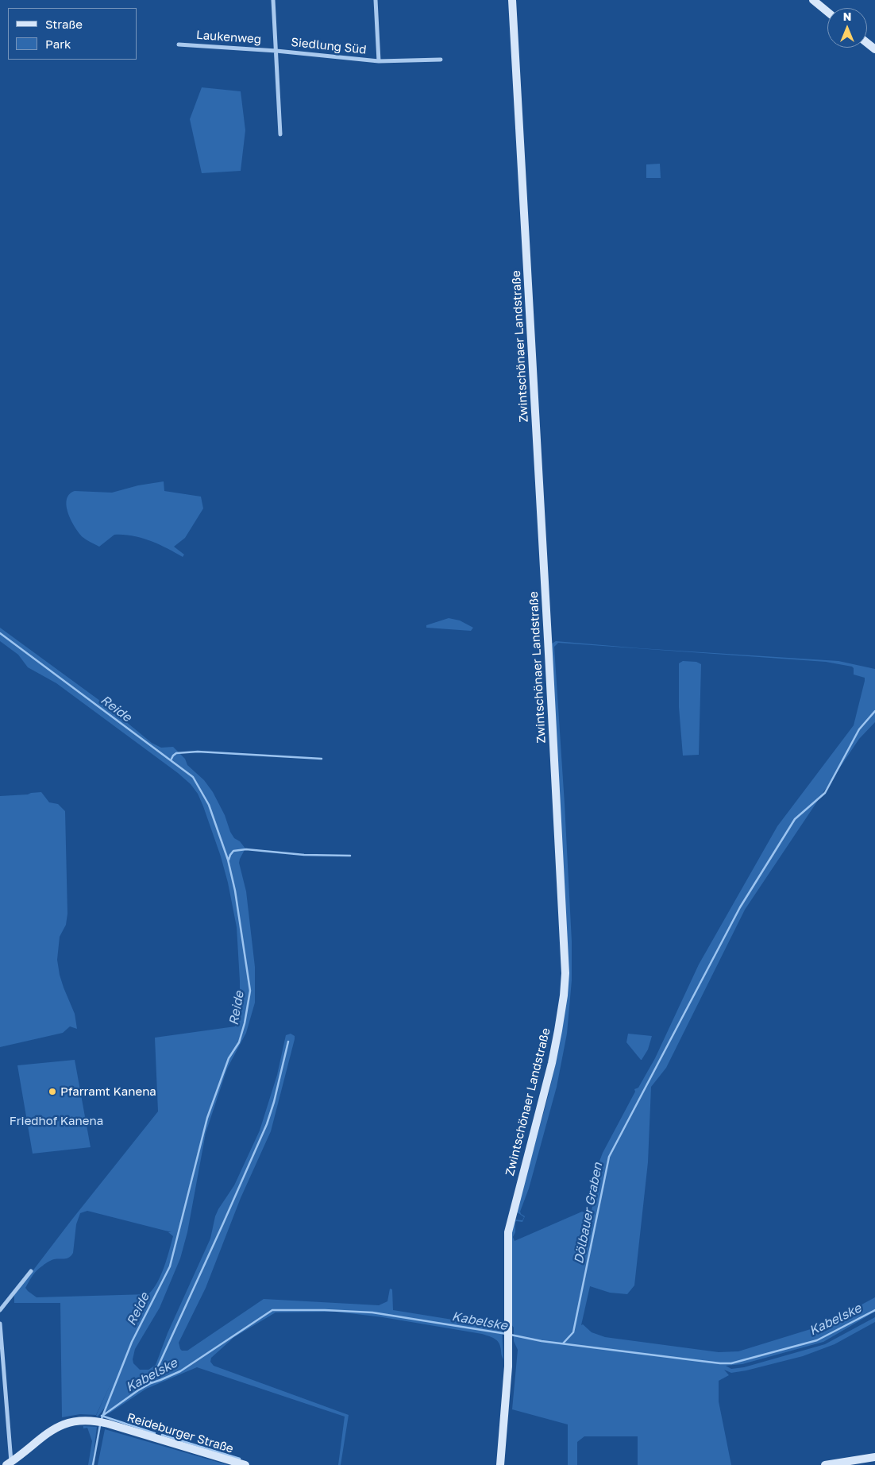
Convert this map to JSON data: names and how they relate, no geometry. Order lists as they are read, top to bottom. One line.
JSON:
{"streets":{"main road":["Zwintschönaer Landstraße","Reideburger Straße"],"street":["Laukenweg","Siedlung Süd"]},"crossings":[["Laukenweg","Siedlung Süd"]],"water":["Reide","Dölbauer Graben","Kabelske"],"parks":["Friedhof Kanena"],"places":["Pfarramt Kanena"],"legend":["Straße","Park"],"north":"top"}
